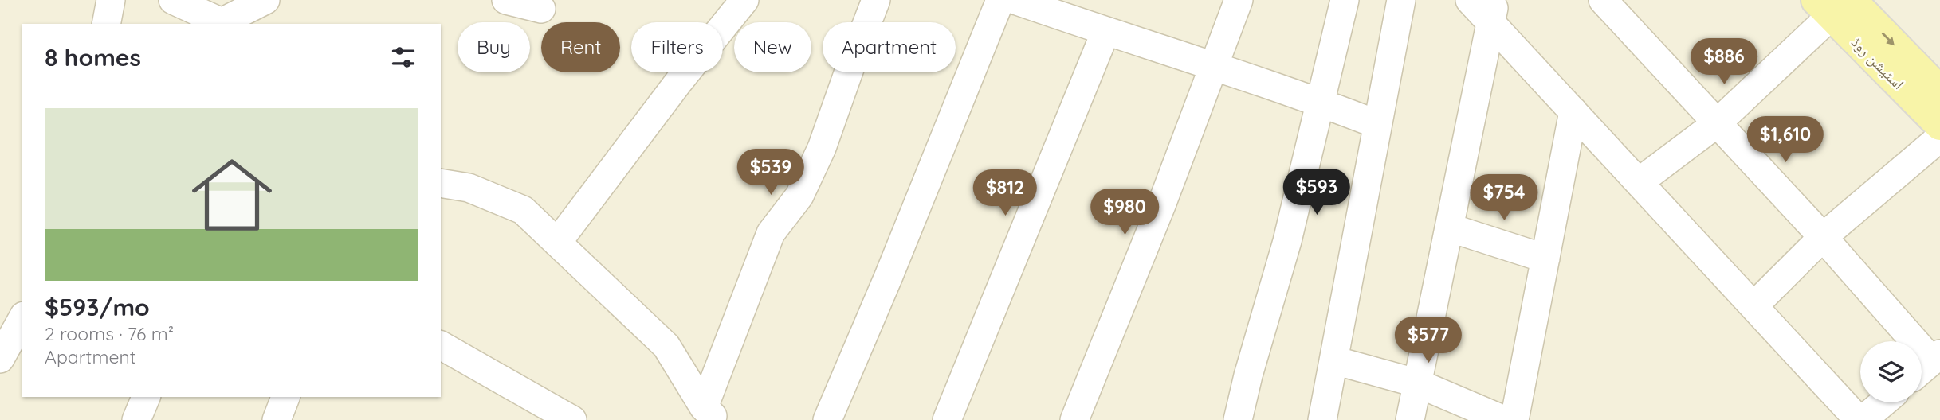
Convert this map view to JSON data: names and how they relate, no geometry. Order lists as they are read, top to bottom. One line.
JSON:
{"streets":{"main road":["اسٹیشن روڈ"]},"page":{"chip":["Buy","Rent","Filters","New","Apartment"],"heading":"8 homes","price":["$886","$1,610","$539","$593","$812","$754","$980","$577"],"list":[{"name":"$593/mo","note":"2 rooms · 76 m² · Apartment"}]}}
